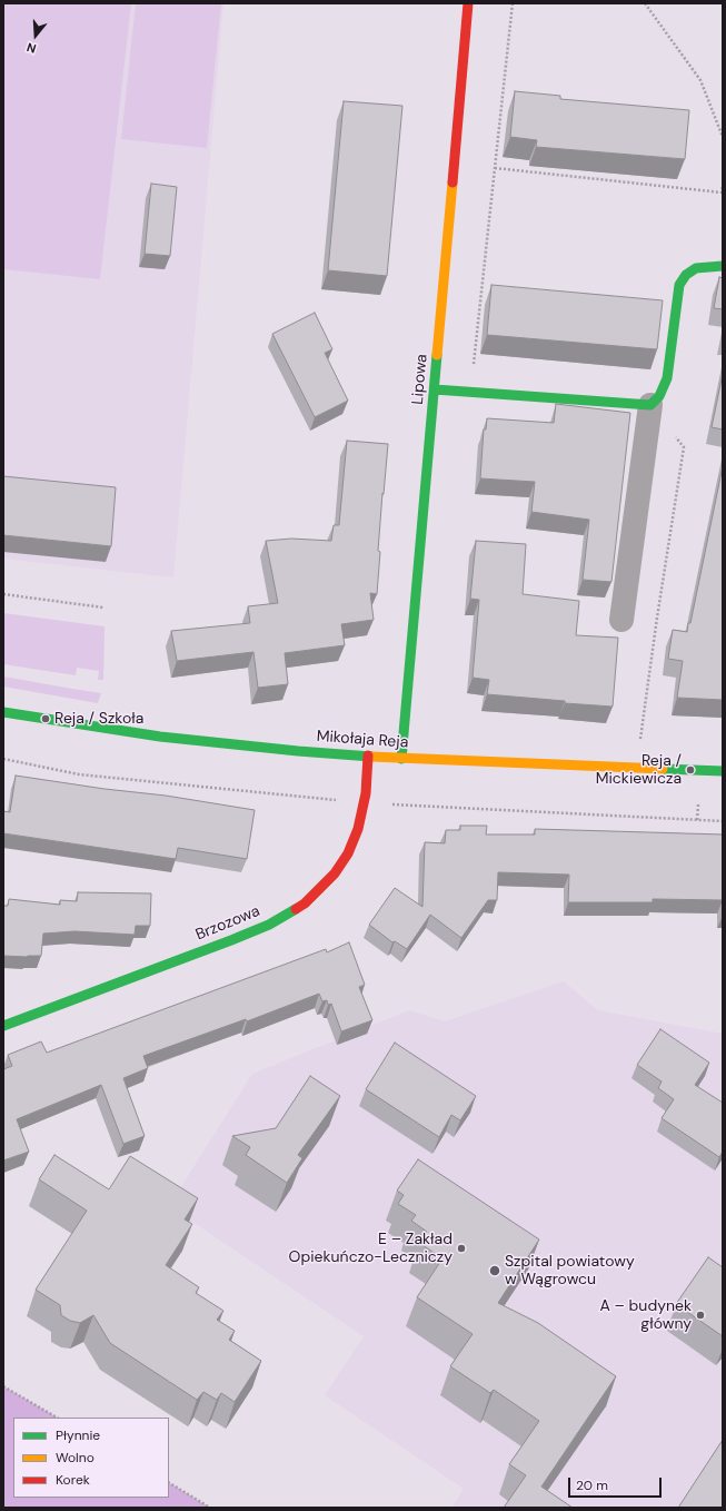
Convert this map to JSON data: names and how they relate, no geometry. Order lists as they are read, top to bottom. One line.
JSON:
{"streets":{"street":["Lipowa","Mikołaja Reja","Brzozowa"]},"crossings":[["Lipowa","Mikołaja Reja"],["Mikołaja Reja","Brzozowa"]],"places":["Reja / Szkoła","Reja / Mickiewicza","E – Zakład Opiekuńczo-Leczniczy","Szpital powiatowy w Wągrowcu","A – budynek główny"],"legend":["Płynnie","Wolno","Korek"],"scale_bar":"20 m","north":"bottom"}
